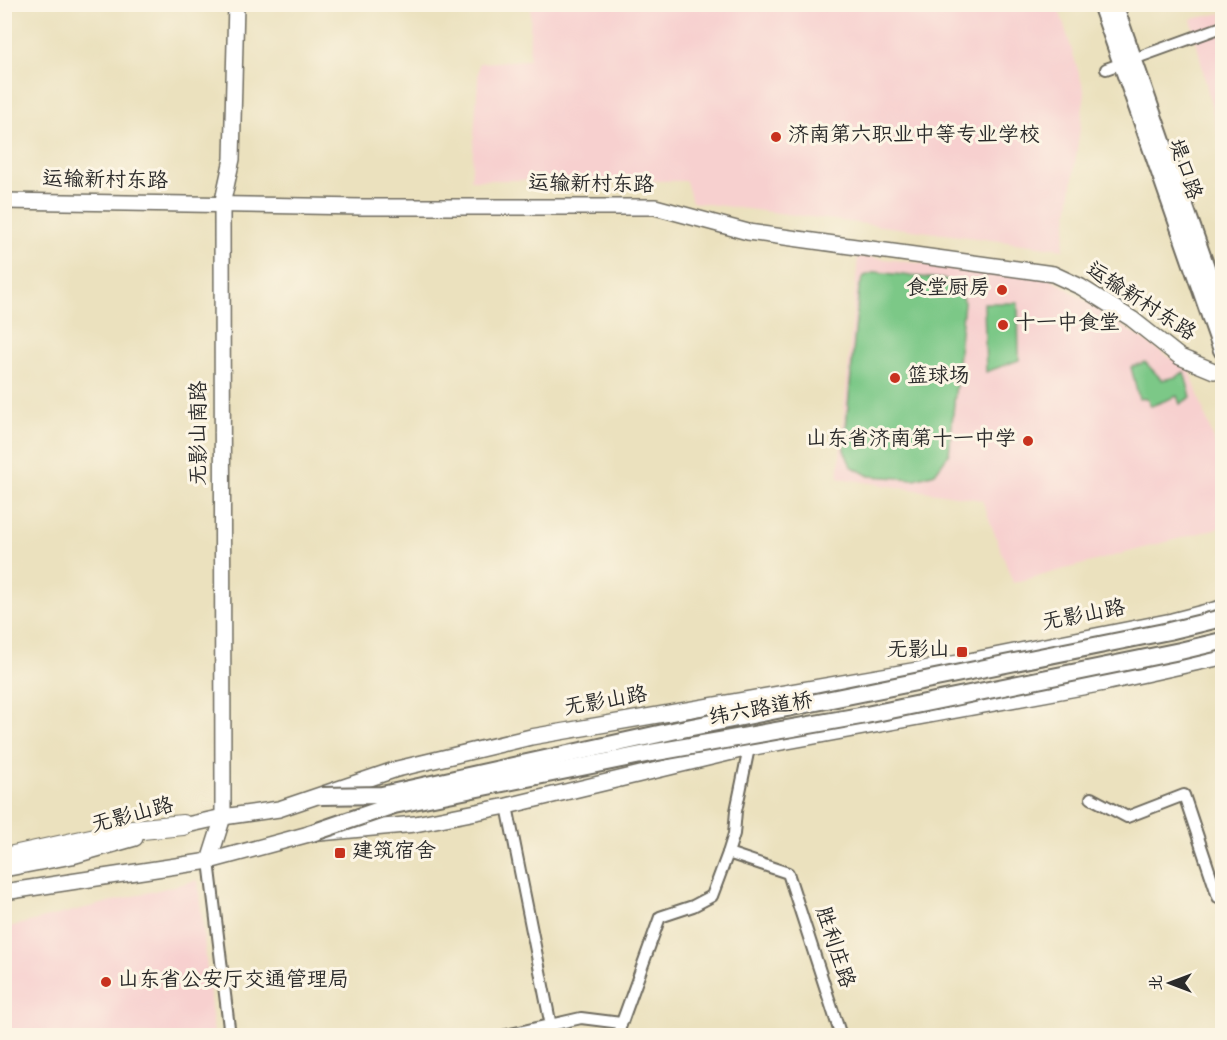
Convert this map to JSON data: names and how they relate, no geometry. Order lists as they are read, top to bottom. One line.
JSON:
{"streets":{"main road":["堤口路","运输新村东路","无影山南路","无影山路","纬六路道桥"],"street":["胜利庄路"]},"crossings":[["运输新村东路","无影山南路"],["无影山南路","无影山路"],["无影山路","纬六路道桥"]],"places":{"other":["济南第六职业中等专业学校","食堂厨房","十一中食堂","篮球场","山东省济南第十一中学","山东省公安厅交通管理局"],"transit":["无影山","建筑宿舍"]},"north":"left"}
